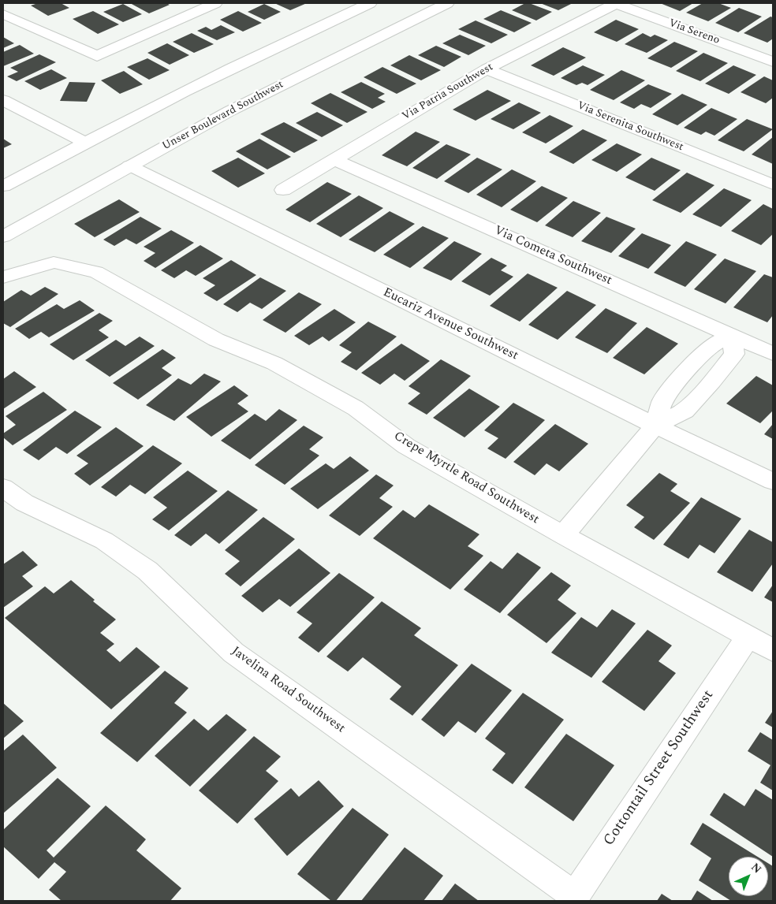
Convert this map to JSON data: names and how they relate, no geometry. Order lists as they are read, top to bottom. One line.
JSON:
{"streets":{"street":["Via Sereno","Via Patria Southwest","Unser Boulevard Southwest","Via Serenita Southwest","Via Cometa Southwest","Eucariz Avenue Southwest","Crepe Myrtle Road Southwest","Javelina Road Southwest","Cottontail Street Southwest"]},"crossings":[["Via Sereno","Via Patria Southwest"],["Via Patria Southwest","Via Serenita Southwest"],["Via Patria Southwest","Via Cometa Southwest"],["Unser Boulevard Southwest","Eucariz Avenue Southwest"],["Crepe Myrtle Road Southwest","Cottontail Street Southwest"],["Javelina Road Southwest","Cottontail Street Southwest"]],"north":"top right"}
